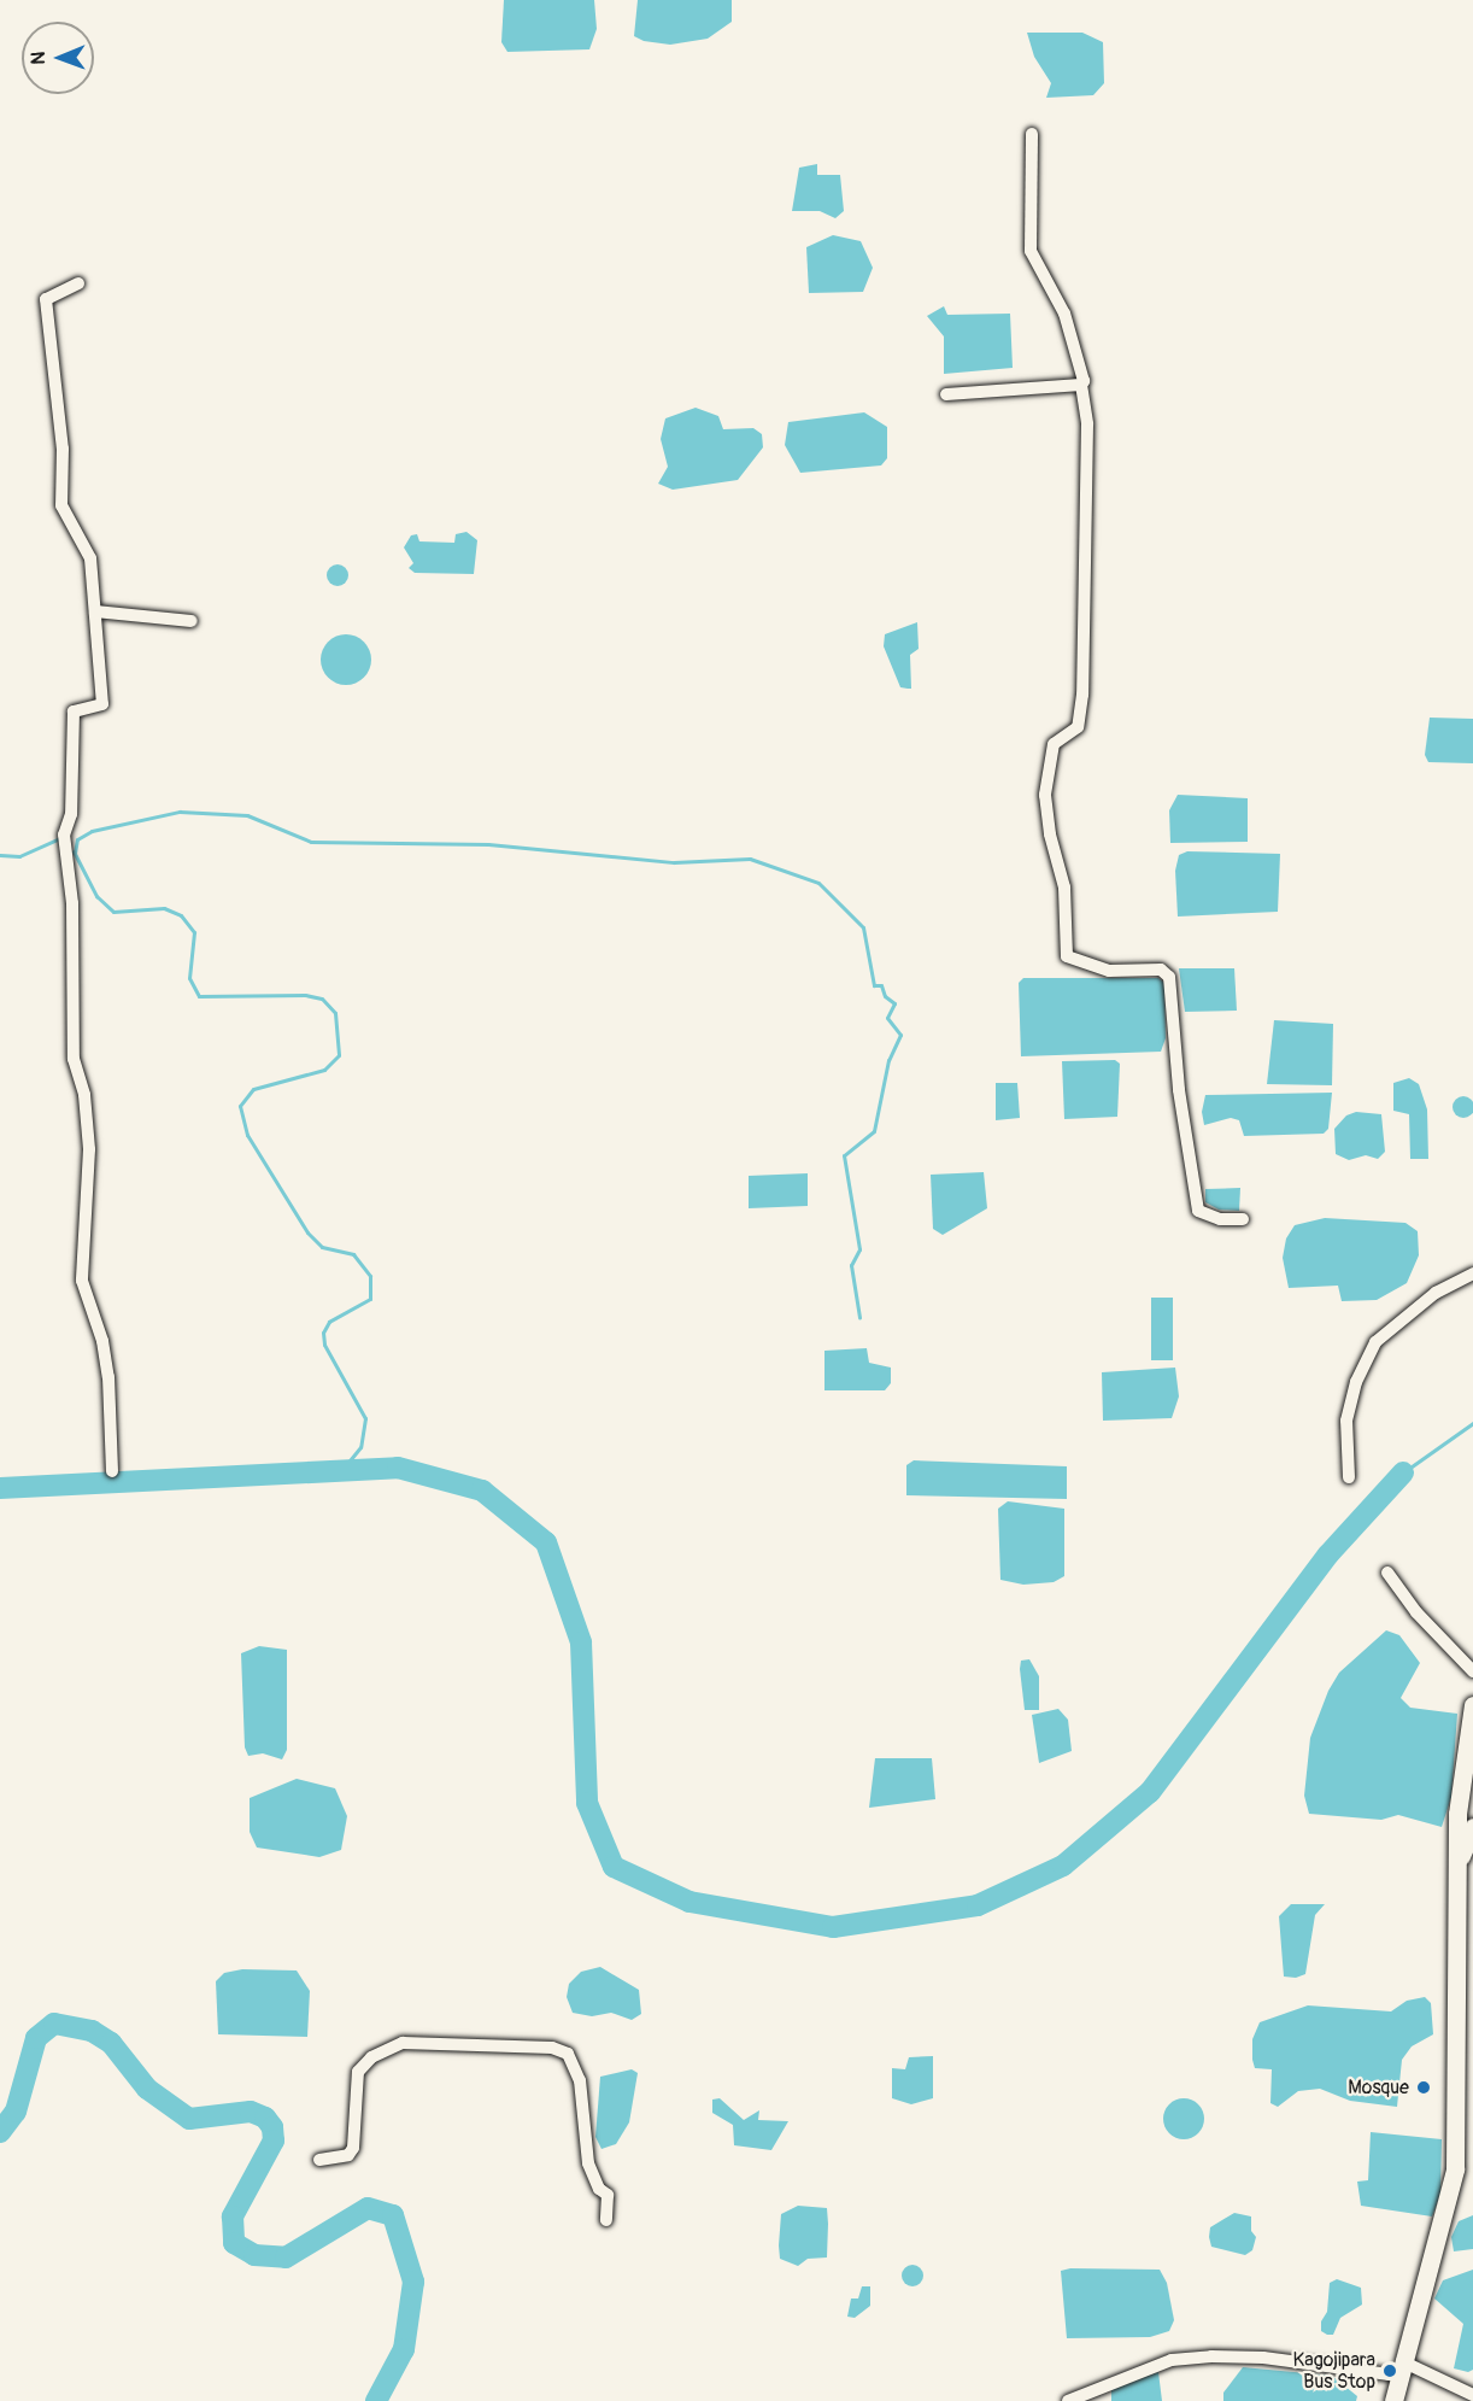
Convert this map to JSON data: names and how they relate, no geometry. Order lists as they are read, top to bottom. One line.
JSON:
{"places":["Mosque","Kagojipara Bus Stop"],"north":"left"}
